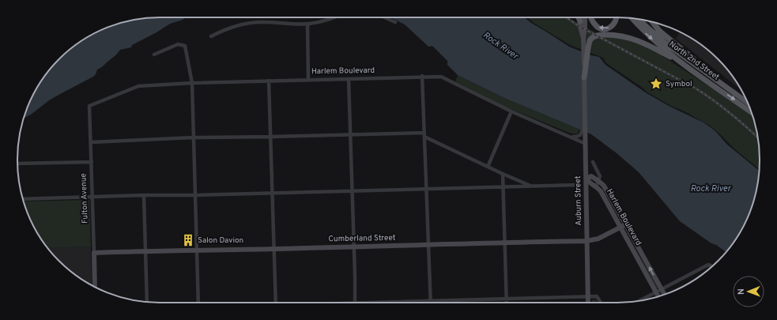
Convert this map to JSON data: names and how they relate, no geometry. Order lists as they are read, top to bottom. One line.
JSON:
{"streets":{"main road":["North 2nd Street"],"street":["Harlem Boulevard","Fulton Avenue","Auburn Street","Cumberland Street"]},"crossings":[["Harlem Boulevard","Fulton Avenue"],["Harlem Boulevard","Auburn Street"],["Harlem Boulevard","Cumberland Street"],["Fulton Avenue","Cumberland Street"],["Auburn Street","Cumberland Street"]],"water":["Rock River"],"places":{"place":["Symbol"],"building":["Salon Davion"]},"north":"left"}
